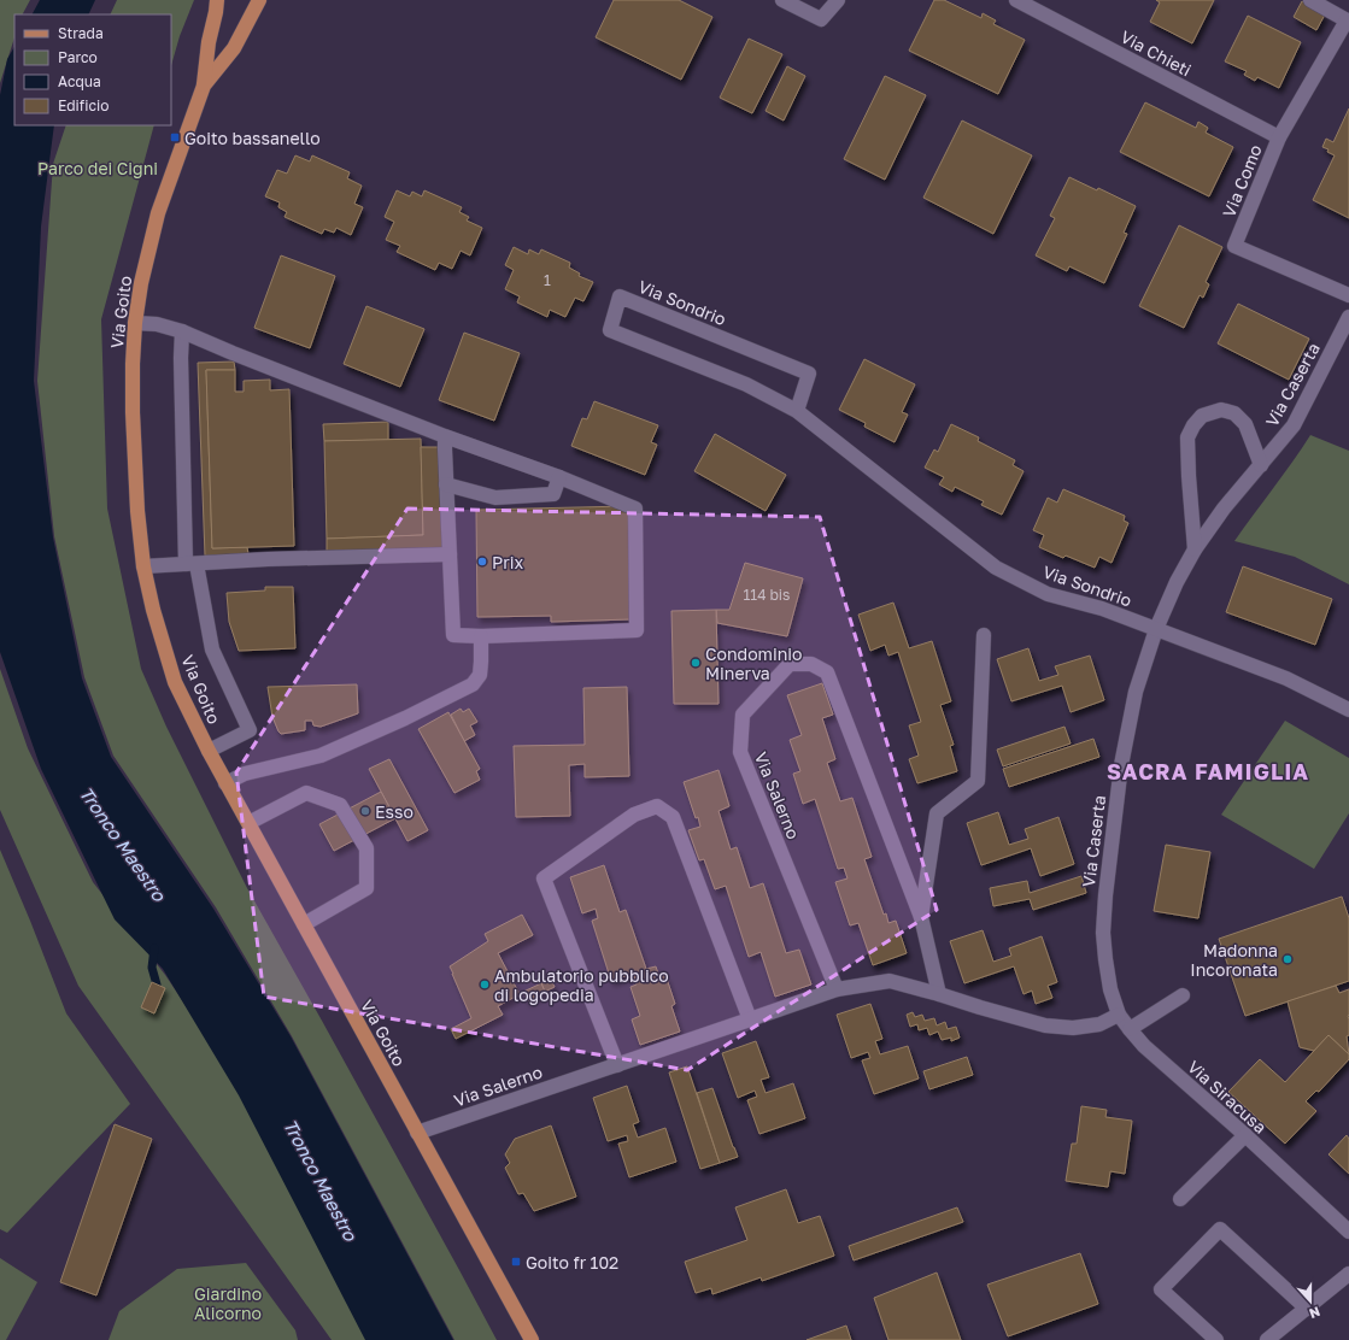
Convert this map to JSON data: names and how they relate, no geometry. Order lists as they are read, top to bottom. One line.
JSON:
{"streets":{"main road":["Via Goito"],"street":["Via Chieti","Via Como","Via Sondrio","Via Caserta","Via Salerno","Via Siracusa"]},"crossings":[["Via Chieti","Via Como"],["Via Sondrio","Via Caserta"],["Via Goito","Via Salerno"],["Via Caserta","Via Salerno"],["Via Caserta","Via Siracusa"]],"districts":["SACRA FAMIGLIA"],"water":["Tronco Maestro"],"parks":["Parco dei Cigni","Giardino Alicorno"],"places":{"transit":["Goito bassanello","Goito fr 102"],"other":["Prix","Condominio Minerva","Esso","Madonna Incoronata","Ambulatorio pubblico di logopedia"]},"house_numbers":["1","114 bis"],"legend":["Strada","Parco","Acqua","Edificio"],"north":"bottom"}
